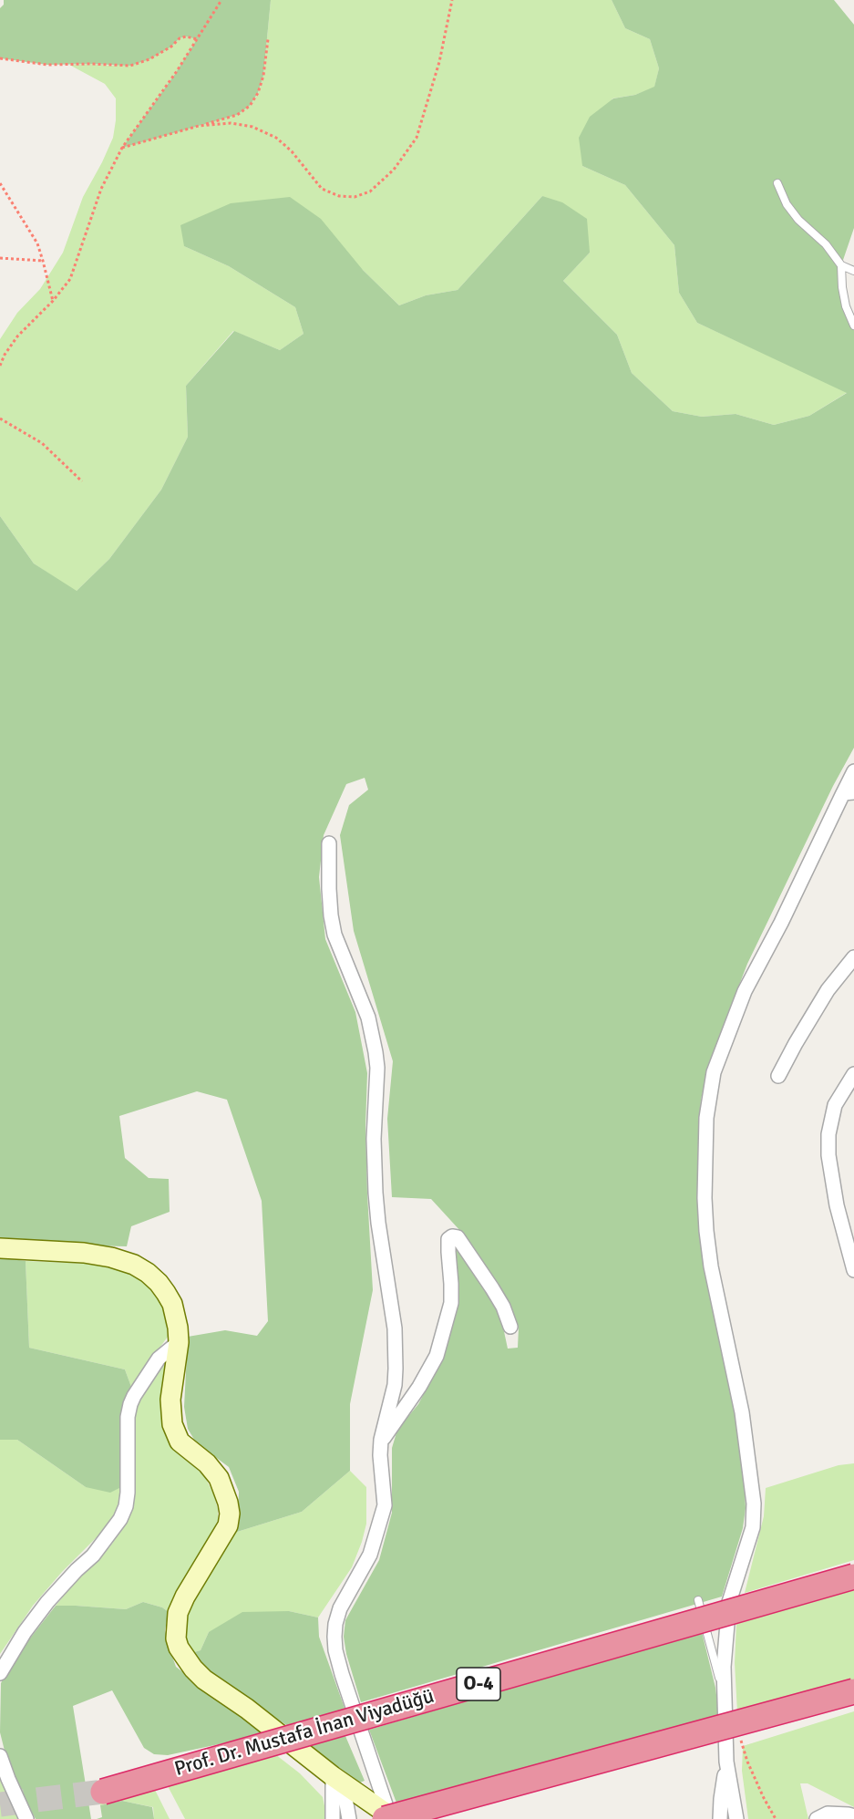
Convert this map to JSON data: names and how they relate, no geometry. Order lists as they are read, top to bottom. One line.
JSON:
{"streets":{"highway":["O-4","Prof. Dr. Mustafa İnan Viyadüğü"]}}
